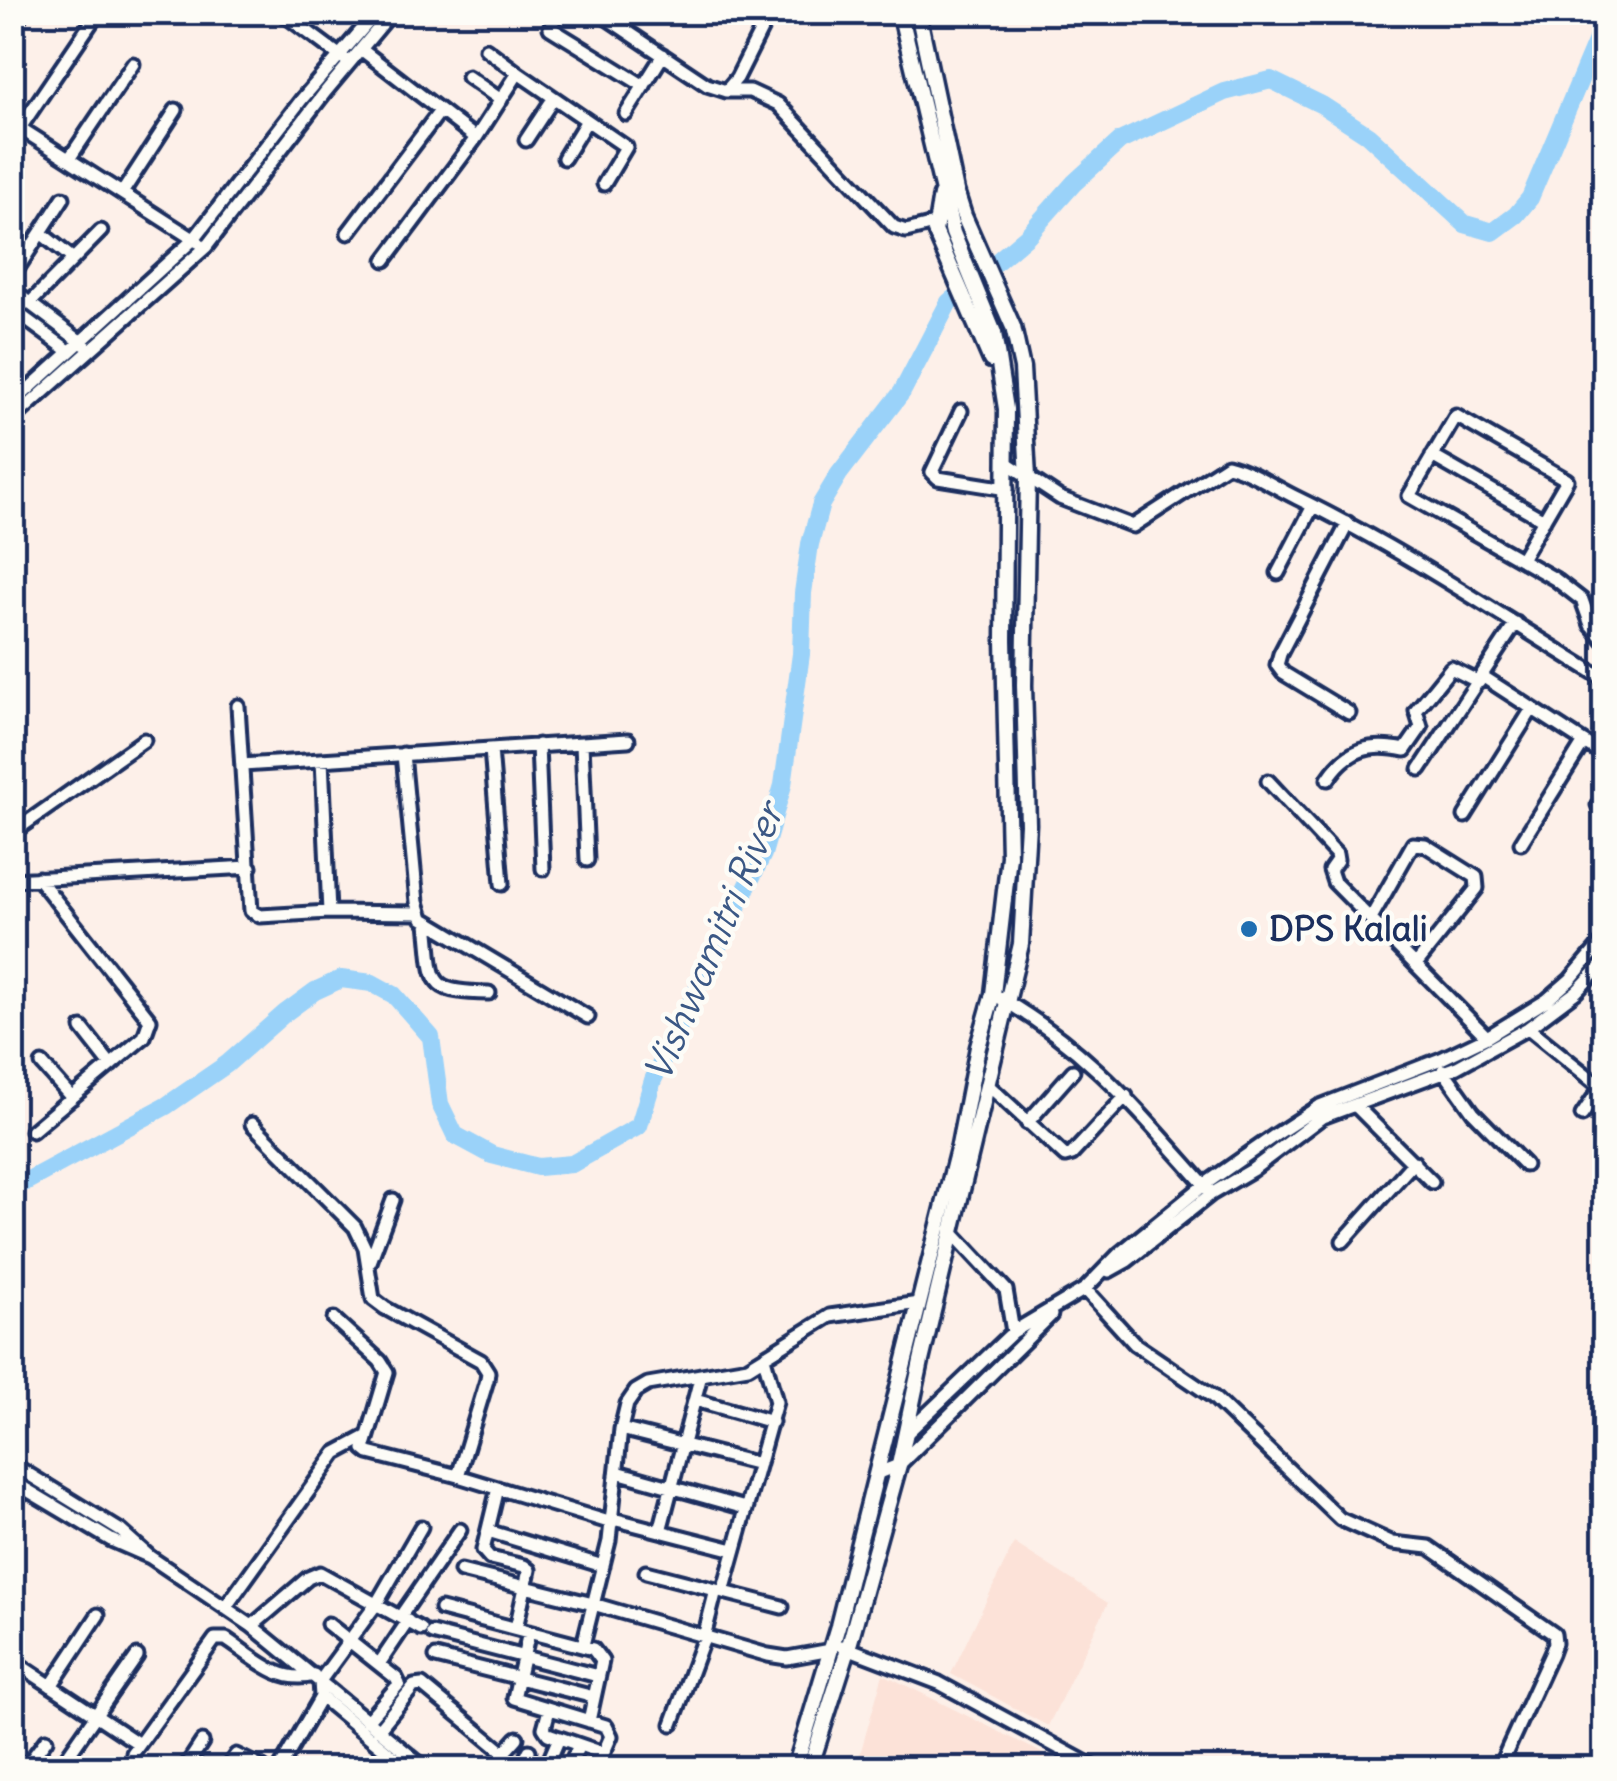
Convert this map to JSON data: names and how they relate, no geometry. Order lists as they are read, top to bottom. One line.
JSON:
{"water":["Vishwamitri River"],"places":["DPS Kalali"]}
